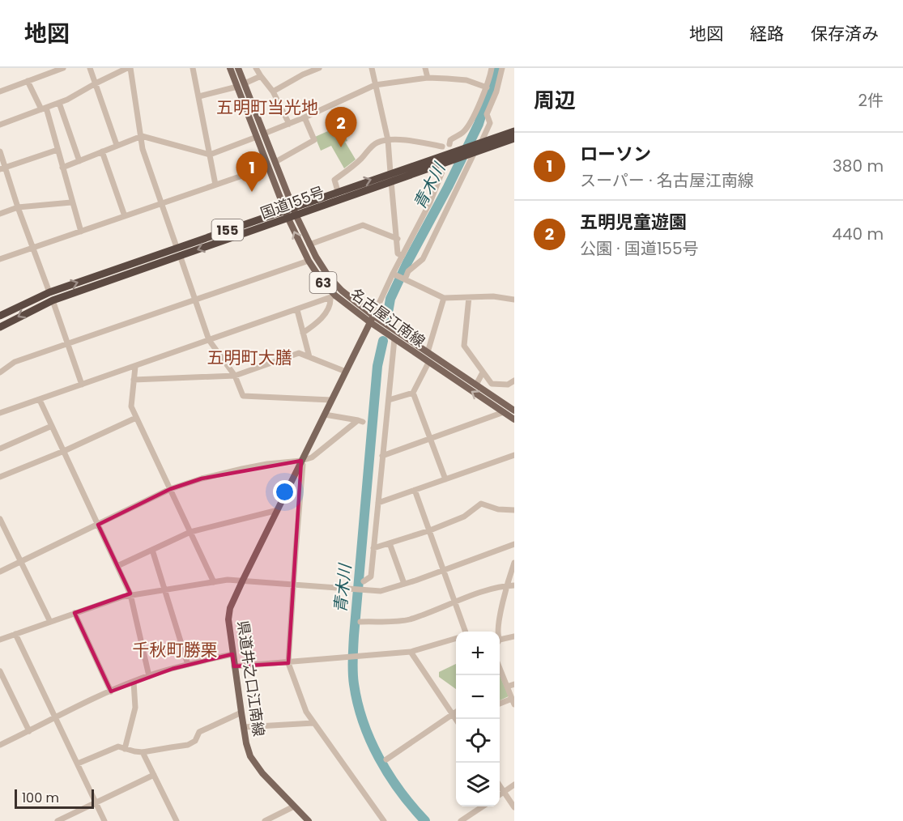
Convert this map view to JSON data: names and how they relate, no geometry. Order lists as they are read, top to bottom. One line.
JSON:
{"streets":{"highway":["国道155号","155"],"main road":["63","名古屋江南線","県道井之口江南線"]},"crossings":[["国道155号","名古屋江南線"],["名古屋江南線","県道井之口江南線"]],"districts":["五明町当光地","五明町大膳","千秋町勝栗"],"water":["青木川"],"scale_bar":"100 m","page":{"header":"地図","nav":["地図","経路","保存済み"],"heading":["周辺","2件"],"pins":["2","1"],"list":[{"mark":"1","name":"ローソン","note":"スーパー · 名古屋江南線","value":"380 m"},{"mark":"2","name":"五明児童遊園","note":"公園 · 国道155号","value":"440 m"}],"map_buttons":["+","−"],"scale":"100 m"}}
